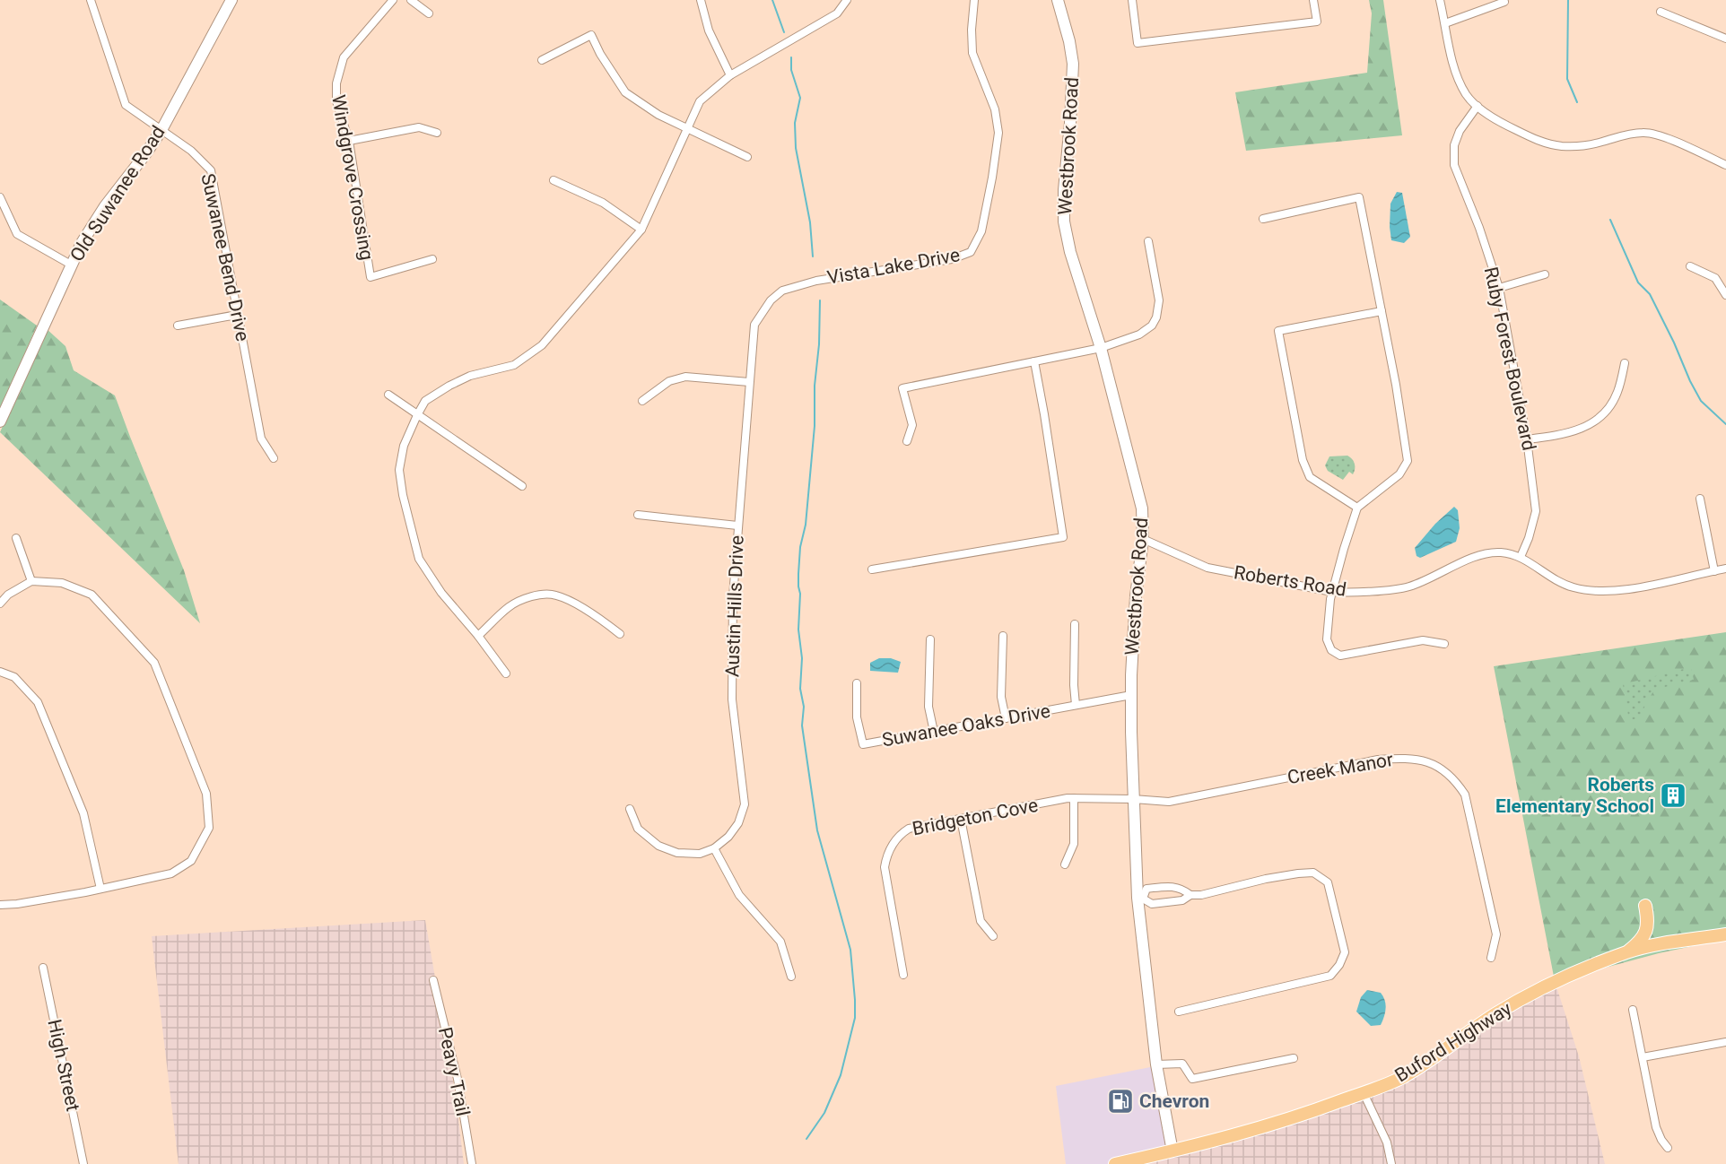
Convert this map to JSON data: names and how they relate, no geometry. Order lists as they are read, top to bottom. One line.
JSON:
{"streets":{"main road":["Buford Highway"],"street":["Westbrook Road","Windgrove Crossing","Old Suwanee Road","Suwanee Bend Drive","Vista Lake Drive","Ruby Forest Boulevard","Roberts Road","Austin Hills Drive","Suwanee Oaks Drive","Creek Manor","Bridgeton Cove","High Street","Peavy Trail"]},"crossings":[["Westbrook Road","Roberts Road"],["Westbrook Road","Suwanee Oaks Drive"],["Westbrook Road","Creek Manor"],["Westbrook Road","Bridgeton Cove"],["Westbrook Road","Buford Highway"],["Old Suwanee Road","Suwanee Bend Drive"],["Vista Lake Drive","Austin Hills Drive"],["Ruby Forest Boulevard","Roberts Road"],["Creek Manor","Bridgeton Cove"]],"places":{"building":["Roberts Elementary School"],"fuel station":["Chevron"]}}
